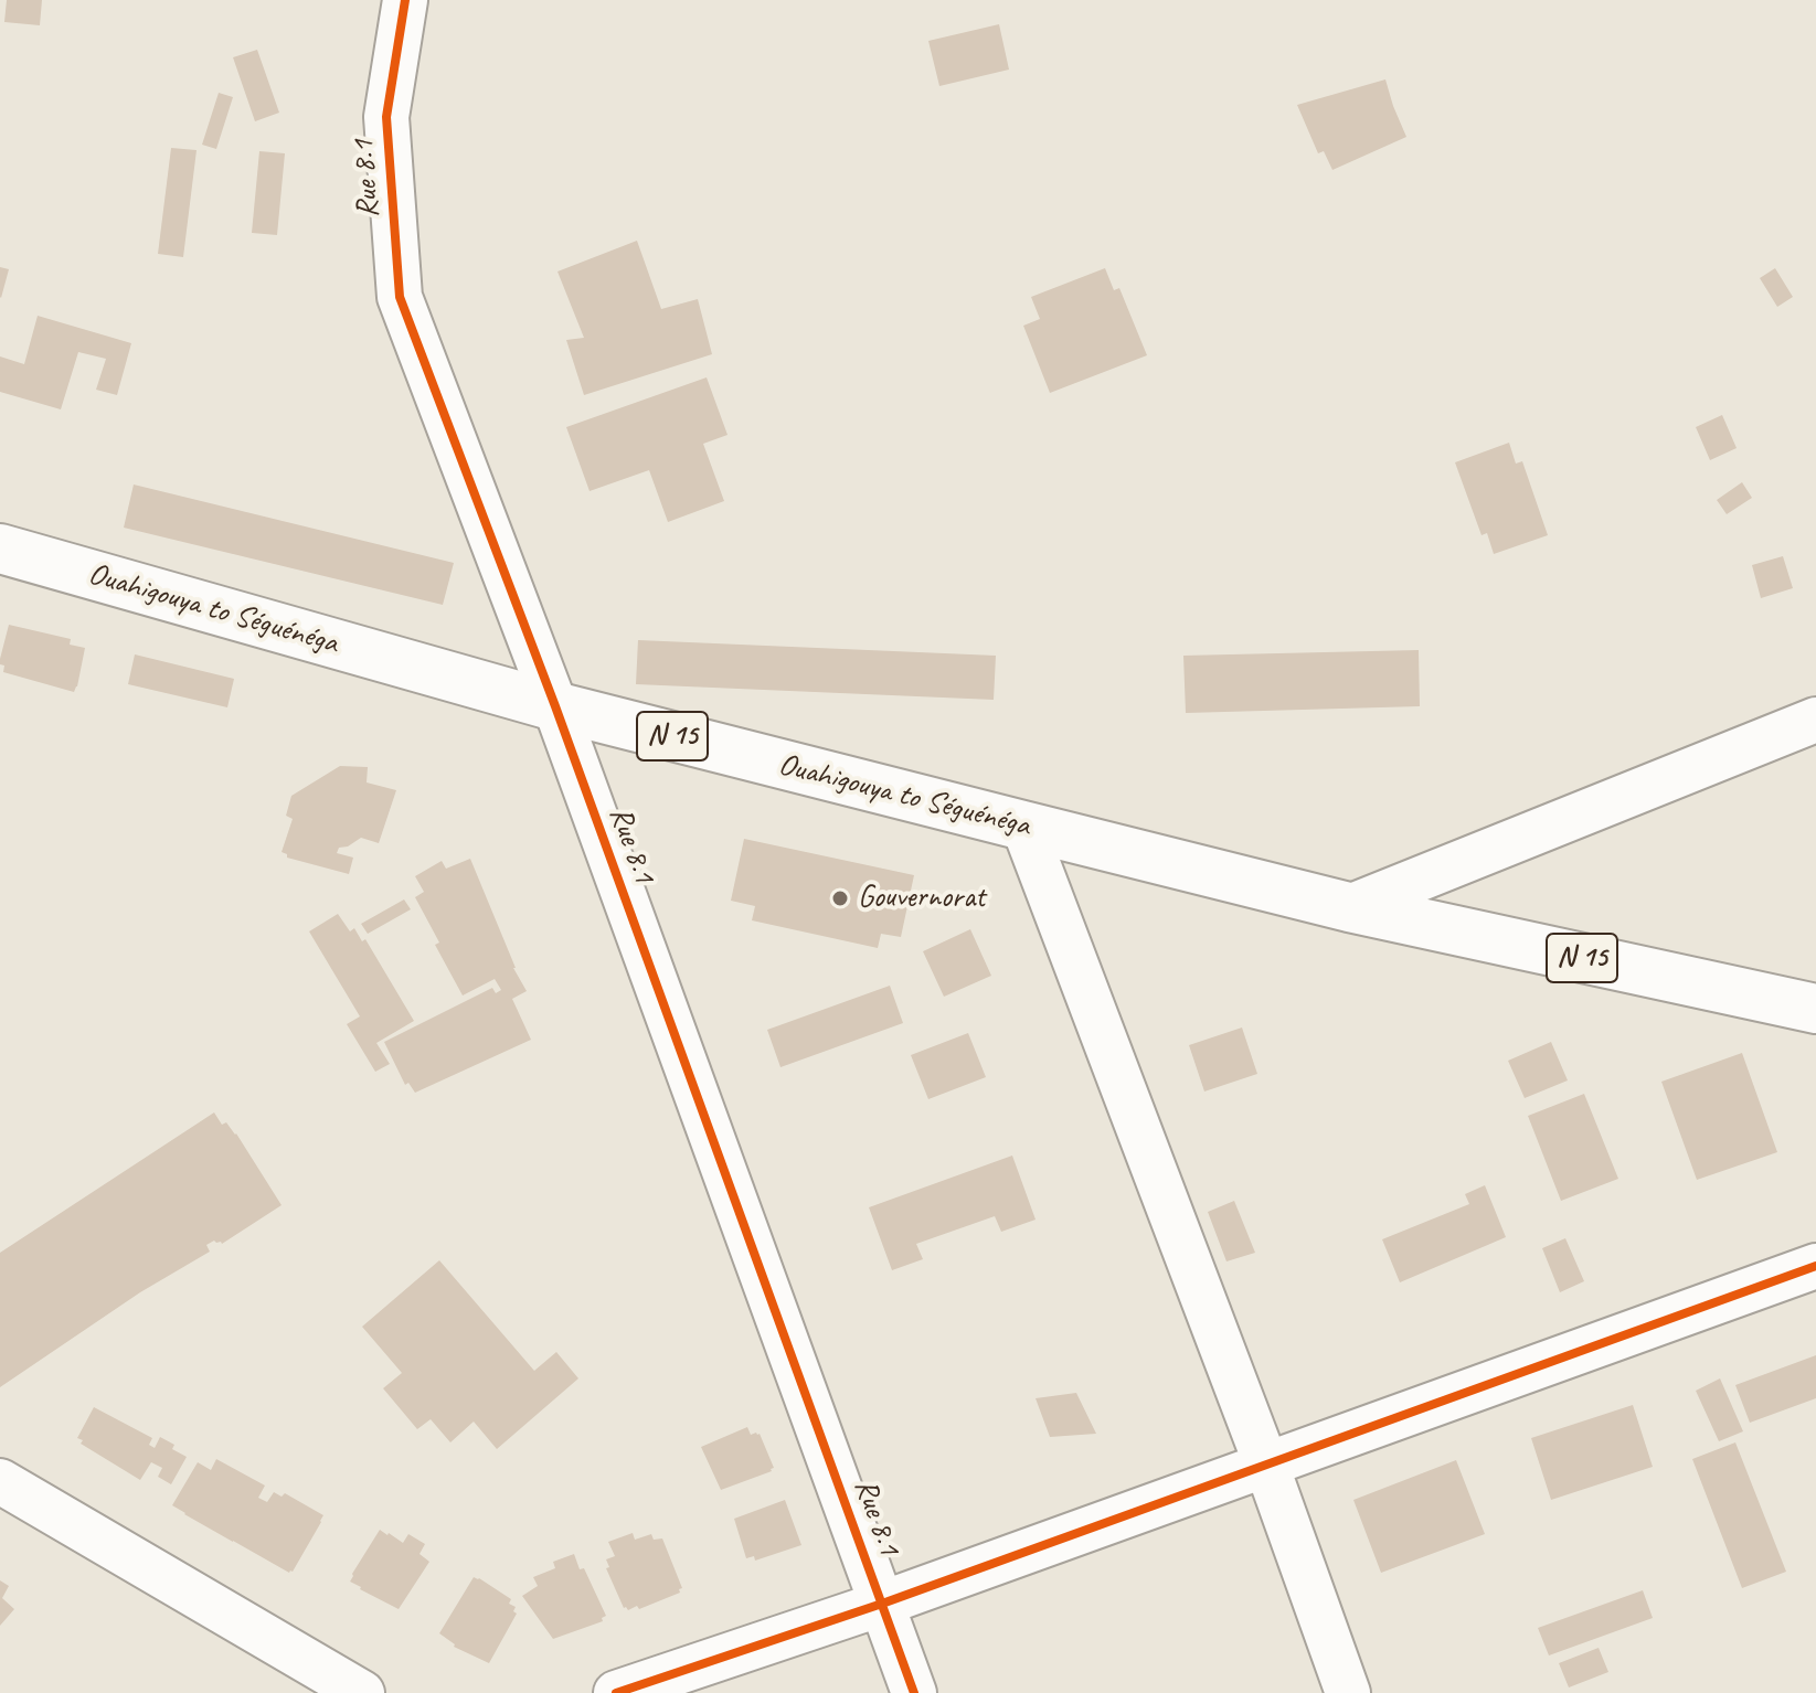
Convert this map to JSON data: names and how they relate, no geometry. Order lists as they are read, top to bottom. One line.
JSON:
{"streets":{"main road":["Ouahigouya to Séguénéga","N 15"],"street":["Rue 8.1"]},"crossings":[["Rue 8.1","Ouahigouya to Séguénéga"]],"places":["Gouvernorat"]}
